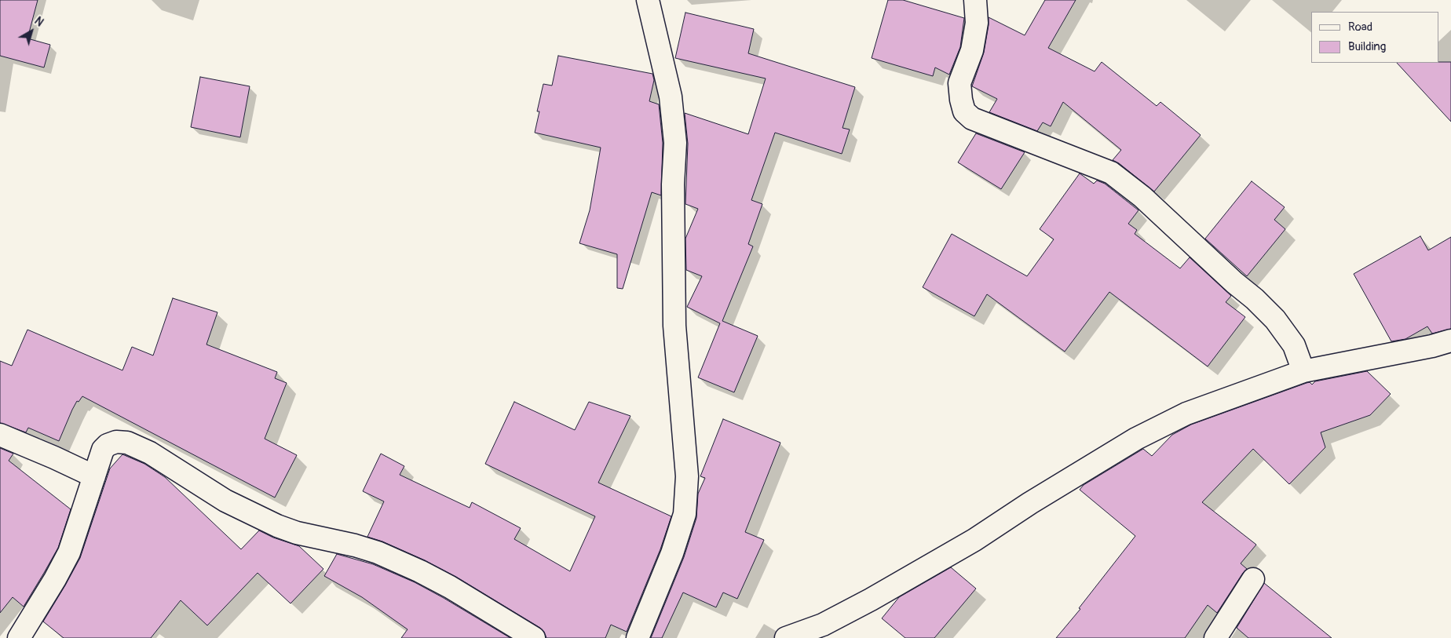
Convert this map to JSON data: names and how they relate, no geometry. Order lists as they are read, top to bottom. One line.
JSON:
{"legend":["Road","Building"],"north":"top right"}
